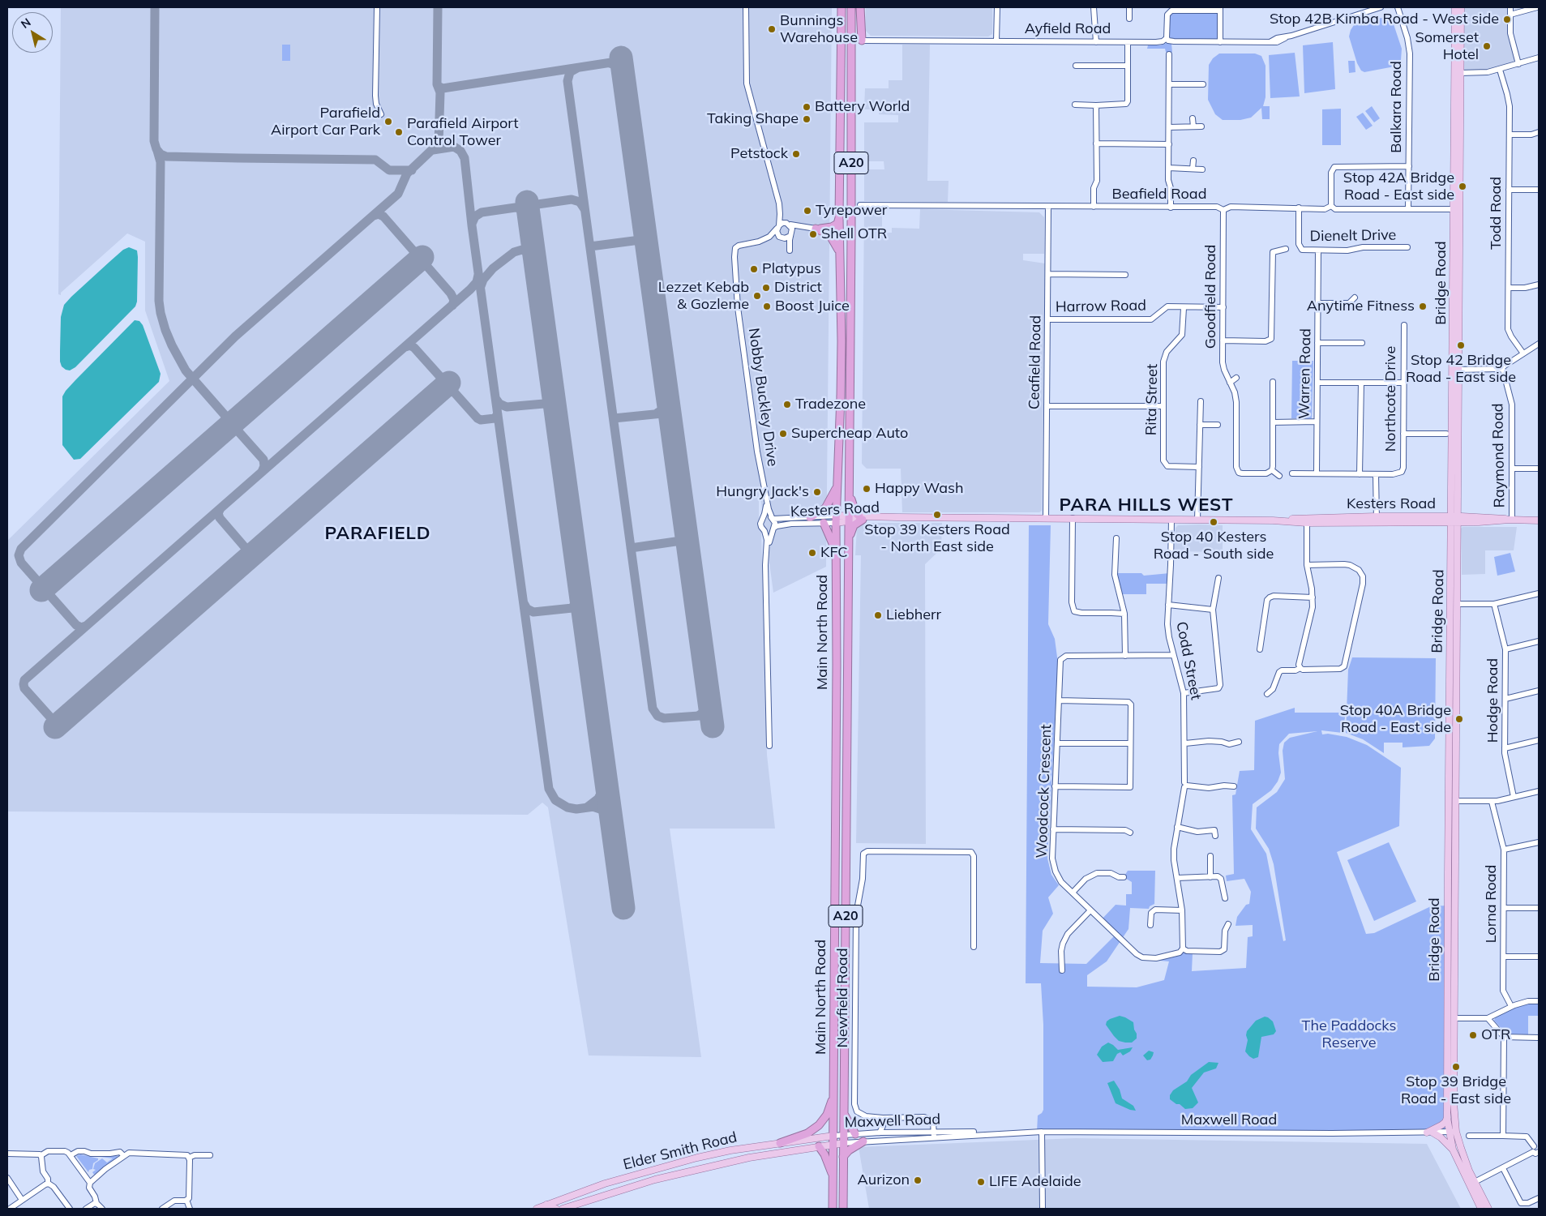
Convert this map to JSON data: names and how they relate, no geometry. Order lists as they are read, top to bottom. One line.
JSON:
{"streets":{"highway":["A20","Main North Road"],"main road":["Bridge Road","Kesters Road","Elder Smith Road"],"street":["Ayfield Road","Balkara Road","Beafield Road","Todd Road","Dienelt Drive","Goodfield Road","Harrow Road","Ceafield Road","Warren Road","Nobby Buckley Drive","Northcote Drive","Rita Street","Raymond Road","Codd Street","Hodge Road","Woodcock Crescent","Lorna Road","Newfield Road","Maxwell Road"]},"crossings":[["Balkara Road","Beafield Road"],["Beafield Road","Dienelt Drive"],["Beafield Road","Bridge Road"],["Beafield Road","Goodfield Road"],["Beafield Road","Ceafield Road"],["Dienelt Drive","Warren Road"],["Bridge Road","Kesters Road"],["Bridge Road","Maxwell Road"],["Goodfield Road","Harrow Road"],["Harrow Road","Ceafield Road"],["Harrow Road","Rita Street"],["Ceafield Road","Kesters Road"],["Warren Road","Northcote Drive"],["Nobby Buckley Drive","Kesters Road"],["Raymond Road","Kesters Road"],["Kesters Road","Main North Road"],["Kesters Road","Codd Street"],["Main North Road","Maxwell Road"],["Main North Road","Elder Smith Road"],["Codd Street","Woodcock Crescent"],["Newfield Road","Maxwell Road"],["Maxwell Road","Elder Smith Road"]],"districts":["PARA HILLS WEST","PARAFIELD"],"parks":["The Paddocks Reserve"],"places":["Stop 42B Kimba Road - West side","Bunnings Warehouse","Somerset Hotel","Battery World","Taking Shape","Parafield Airport Car Park","Parafield Airport Control Tower","Petstock","Stop 42A Bridge Road - East side","Tyrepower","Shell OTR","Platypus","District","Lezzet Kebab & Gozleme","Boost Juice","Anytime Fitness","Stop 42 Bridge Road - East side","Tradezone","Supercheap Auto","Happy Wash","Hungry Jack's","Stop 39 Kesters Road - North East side","Stop 40 Kesters Road - South side","KFC","Liebherr","Stop 40A Bridge Road - East side","OTR","Stop 39 Bridge Road - East side","Aurizon","LIFE Adelaide"],"north":"top left"}
